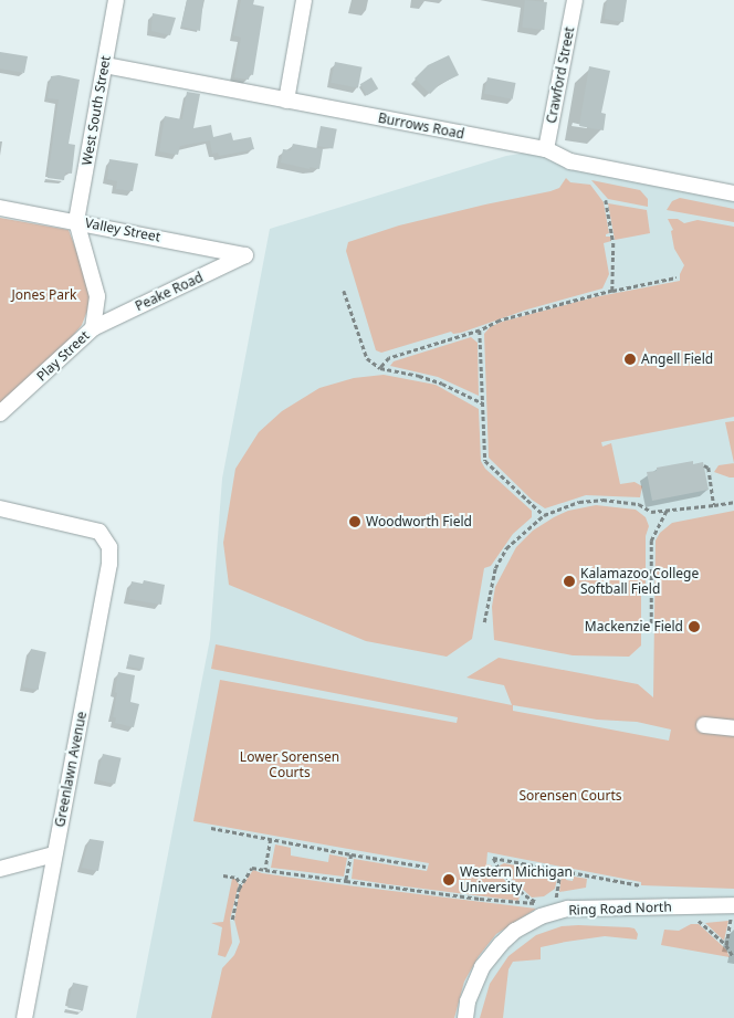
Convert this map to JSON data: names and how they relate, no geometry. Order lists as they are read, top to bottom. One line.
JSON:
{"streets":{"street":["Crawford Street","West South Street","Burrows Road","Valley Street","Peake Road","Play Street","Greenlawn Avenue","Ring Road North"]},"crossings":[["Crawford Street","Burrows Road"],["West South Street","Burrows Road"],["West South Street","Valley Street"],["West South Street","Play Street"],["Valley Street","Peake Road"],["Valley Street","Play Street"],["Peake Road","Play Street"]],"parks":["Jones Park","Lower Sorensen Courts","Sorensen Courts"],"places":["Angell Field","Woodworth Field","Kalamazoo College Softball Field","Mackenzie Field","Western Michigan University"]}
